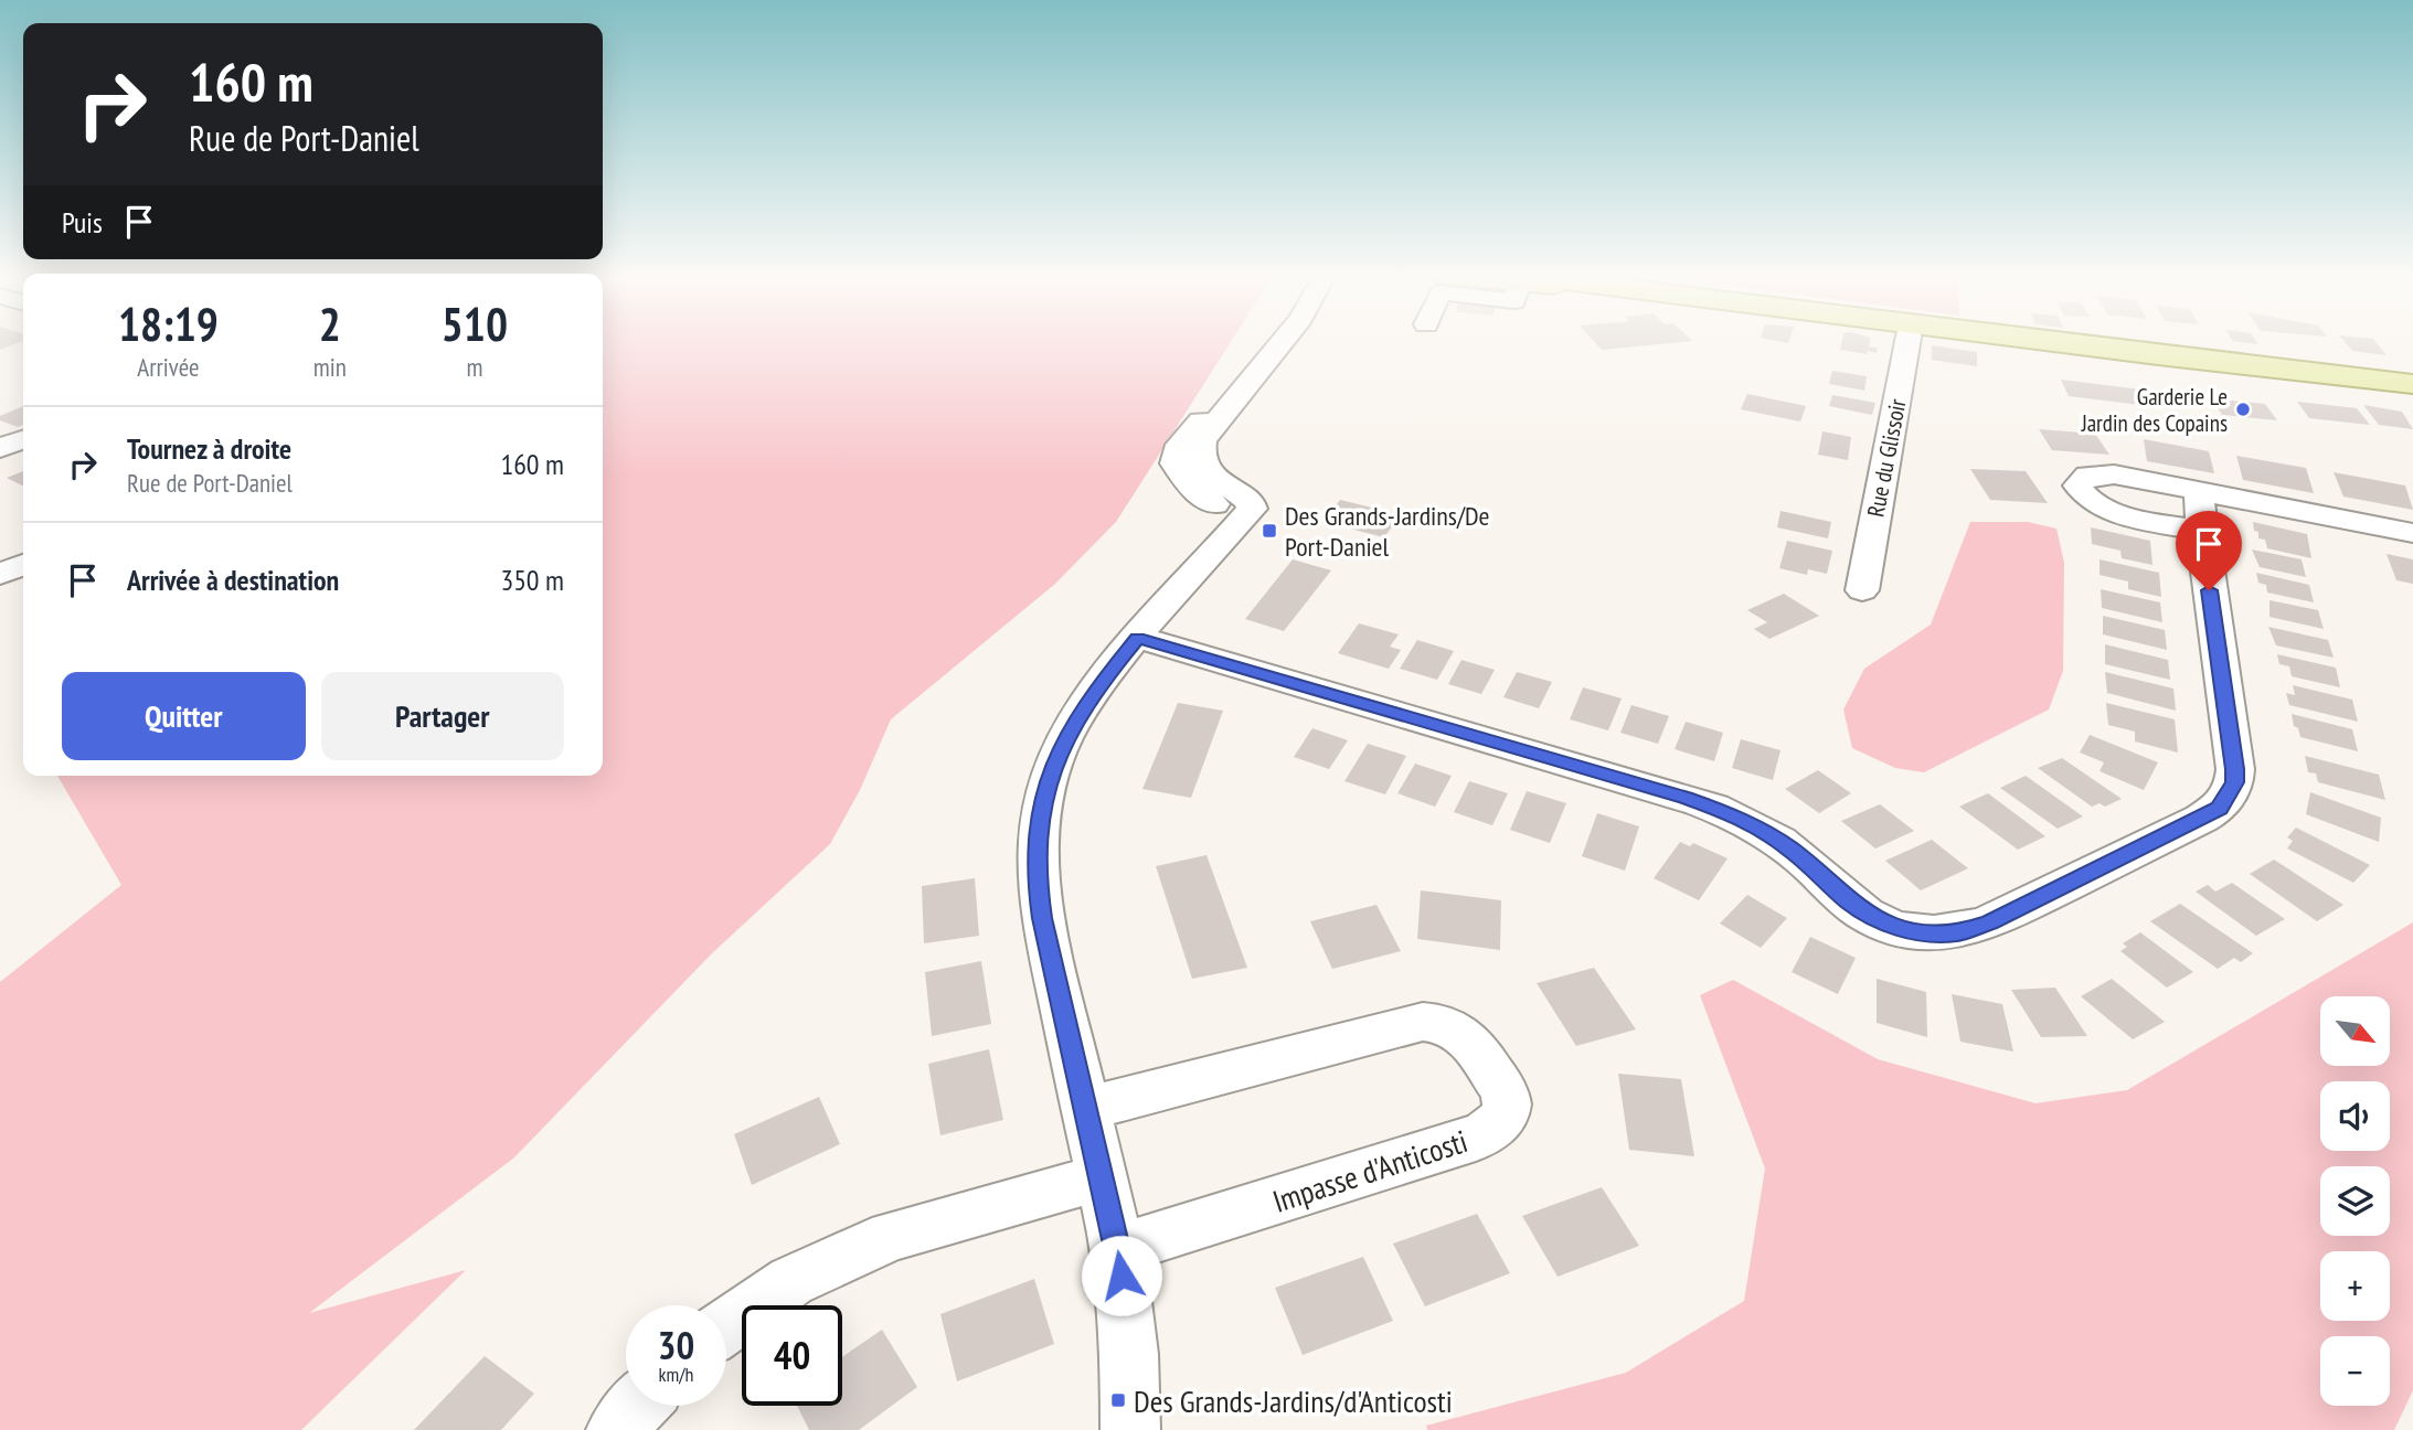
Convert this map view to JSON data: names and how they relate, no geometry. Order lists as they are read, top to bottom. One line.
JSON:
{"streets":{"street":["Rue du Glissoir","Impasse d'Anticosti"]},"places":{"other":["Garderie Le Jardin des Copains"],"transit":["Des Grands-Jardins/De Port-Daniel","Des Grands-Jardins/d'Anticosti"]},"north":"bottom right","page":{"turn":["160 m","Rue de Port-Daniel"],"then":"Puis","eta":["18:19","Arrivée","2","min","510","m"],"list":[{"name":"Tournez à droite","note":"Rue de Port-Daniel","value":"160 m"},{"name":"Arrivée à destination","value":"350 m"}],"buttons":["Quitter","Partager"],"map_buttons":["+","−"],"speed":"30 km/h","limit":"40"}}
